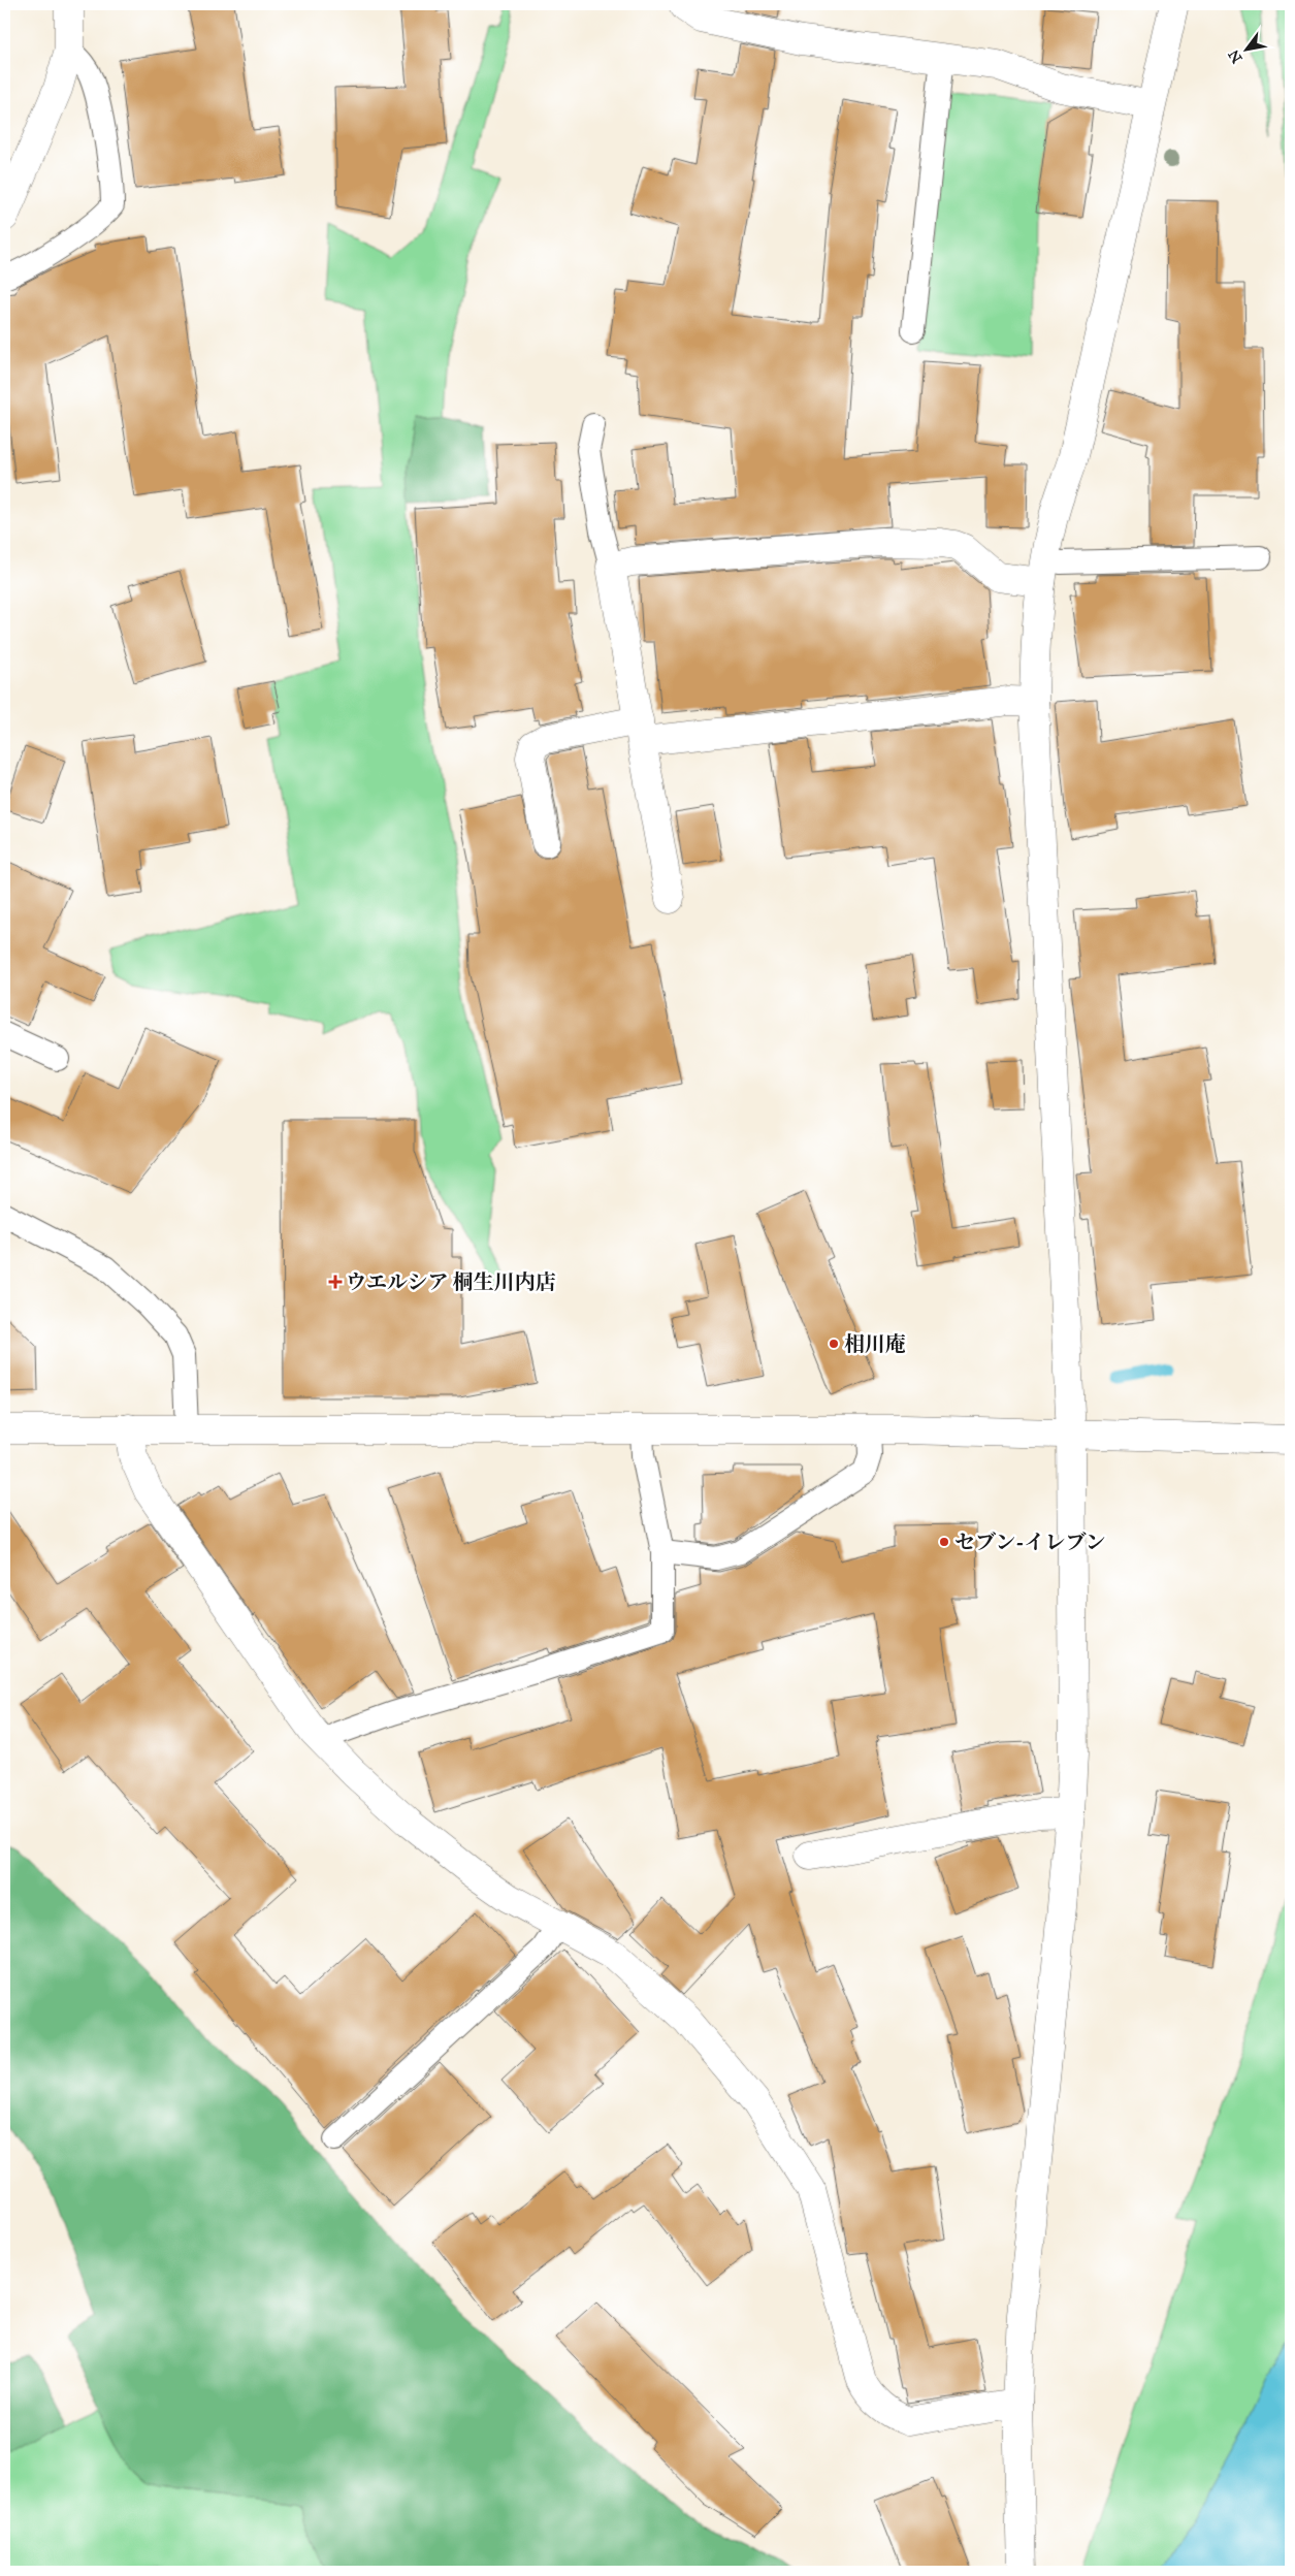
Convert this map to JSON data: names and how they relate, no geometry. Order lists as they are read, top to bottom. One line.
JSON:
{"places":{"health":["ウエルシア 桐生川内店"],"other":["相川庵","セブン-イレブン"]},"north":"bottom left"}
